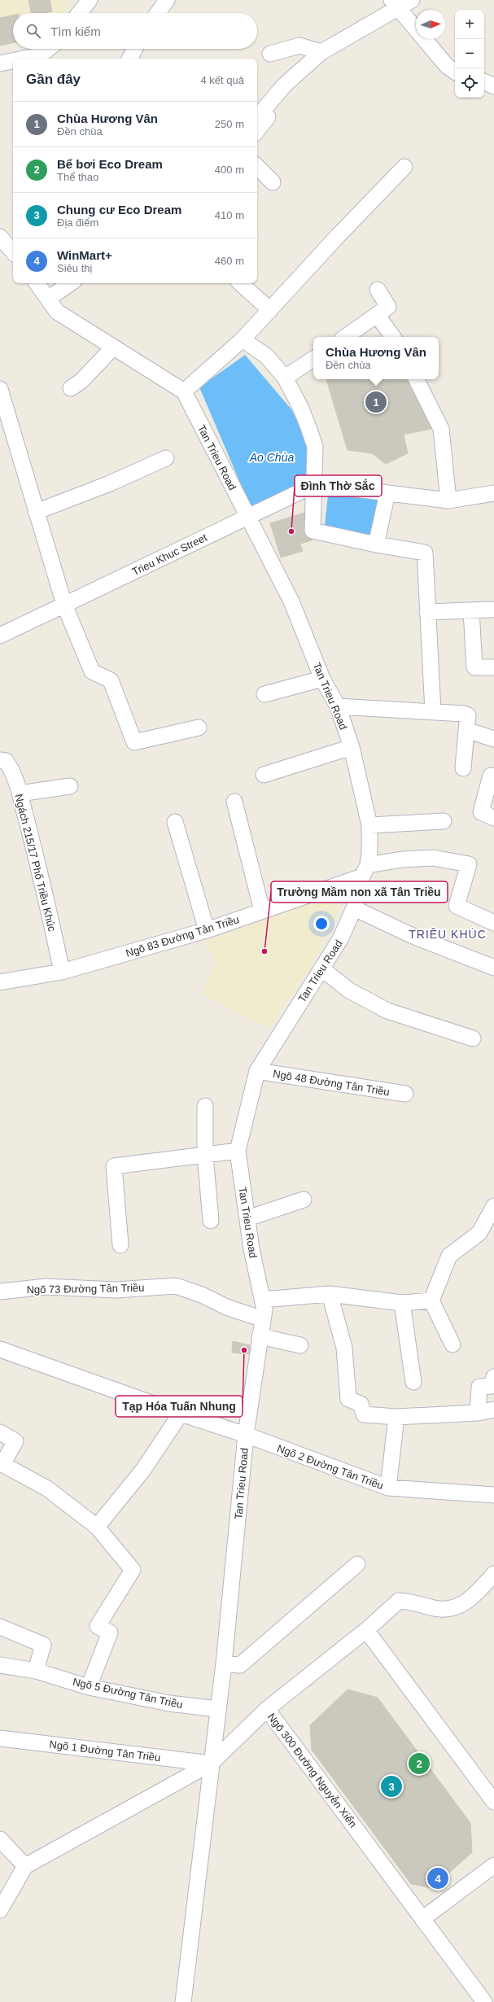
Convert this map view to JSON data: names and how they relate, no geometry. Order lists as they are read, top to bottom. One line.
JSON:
{"streets":{"street":["Tan Trieu Road","Trieu Khuc Street","Ngách 215/17 Phố Triều Khúc","Ngõ 83 Đường Tân Triều","Ngõ 48 Đường Tân Triều","Ngõ 73 Đường Tân Triều","Ngõ 2 Đường Tân Triều","Ngõ 5 Đường Tân Triều","Ngõ 1 Đường Tân Triều","Ngõ 300 Đường Nguyễn Xiển"]},"crossings":[["Tan Trieu Road","Trieu Khuc Street"],["Tan Trieu Road","Ngõ 83 Đường Tân Triều"],["Tan Trieu Road","Ngõ 48 Đường Tân Triều"],["Tan Trieu Road","Ngõ 73 Đường Tân Triều"],["Tan Trieu Road","Ngõ 2 Đường Tân Triều"],["Tan Trieu Road","Ngõ 5 Đường Tân Triều"],["Tan Trieu Road","Ngõ 1 Đường Tân Triều"],["Tan Trieu Road","Ngõ 300 Đường Nguyễn Xiển"],["Ngách 215/17 Phố Triều Khúc","Ngõ 83 Đường Tân Triều"],["Ngõ 1 Đường Tân Triều","Ngõ 300 Đường Nguyễn Xiển"]],"districts":["TRIÊU KHÚC"],"water":["Ao Chùa"],"places":["Đình Thờ Sắc","Trường Mầm non xã Tân Triều","Tạp Hóa Tuấn Nhung"],"north":"right","page":{"map_buttons":["+","−"],"search":"Tìm kiếm","heading":["Gần đây","4 kết quả"],"list":[{"mark":"1","name":"Chùa Hương Vân","note":"Đền chùa","value":"250 m"},{"mark":"2","name":"Bể bơi Eco Dream","note":"Thể thao","value":"400 m"},{"mark":"3","name":"Chung cư Eco Dream","note":"Địa điểm","value":"410 m"},{"mark":"4","name":"WinMart+","note":"Siêu thị","value":"460 m"}],"popup":["Chùa Hương Vân","Đền chùa"],"pins":["1","2","3","4"]}}
